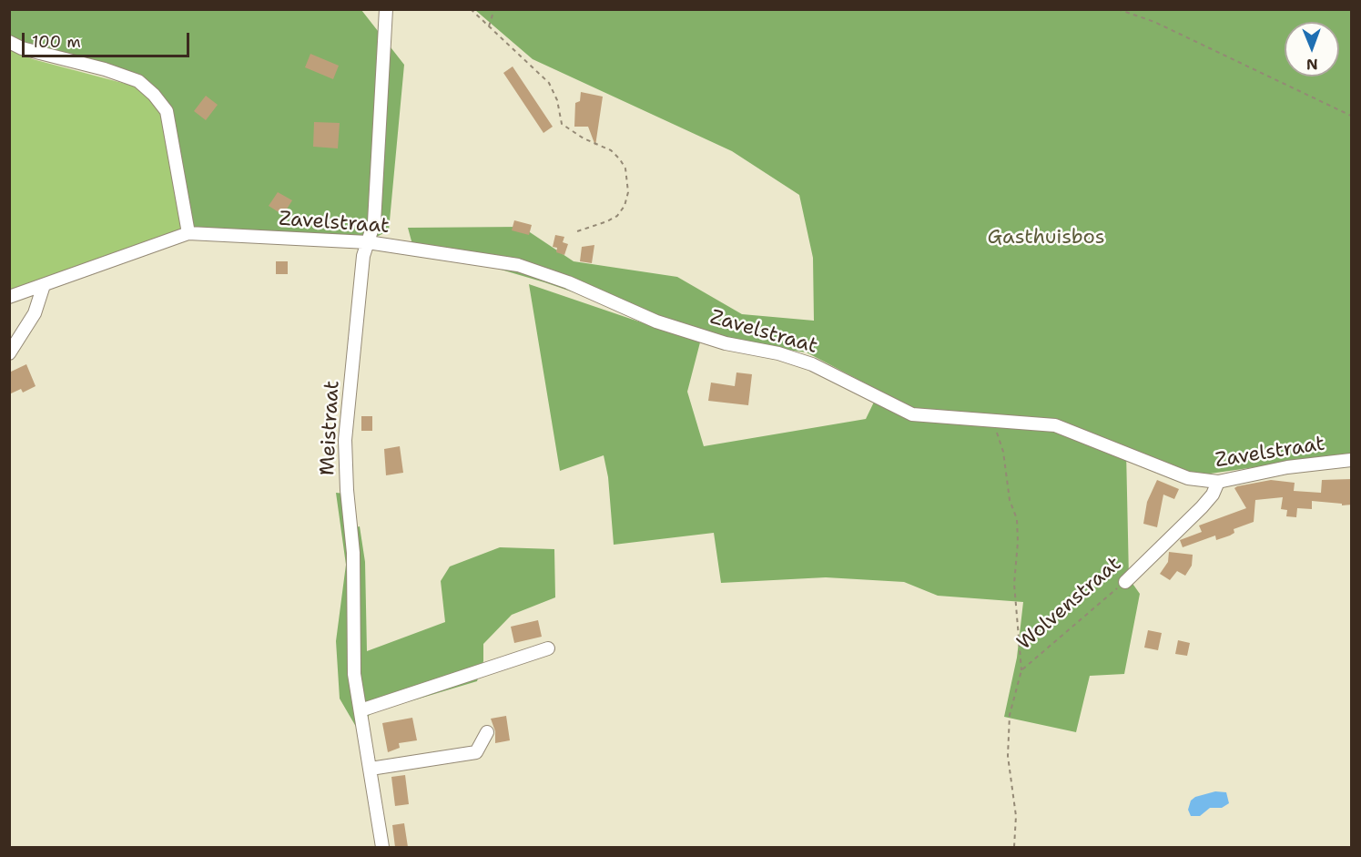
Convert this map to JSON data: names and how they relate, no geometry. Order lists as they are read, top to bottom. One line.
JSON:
{"streets":{"street":["Zavelstraat","Meistraat","Wolvenstraat"]},"crossings":[["Zavelstraat","Meistraat"],["Zavelstraat","Wolvenstraat"]],"parks":["Gasthuisbos"],"scale_bar":"100 m","north":"bottom"}
